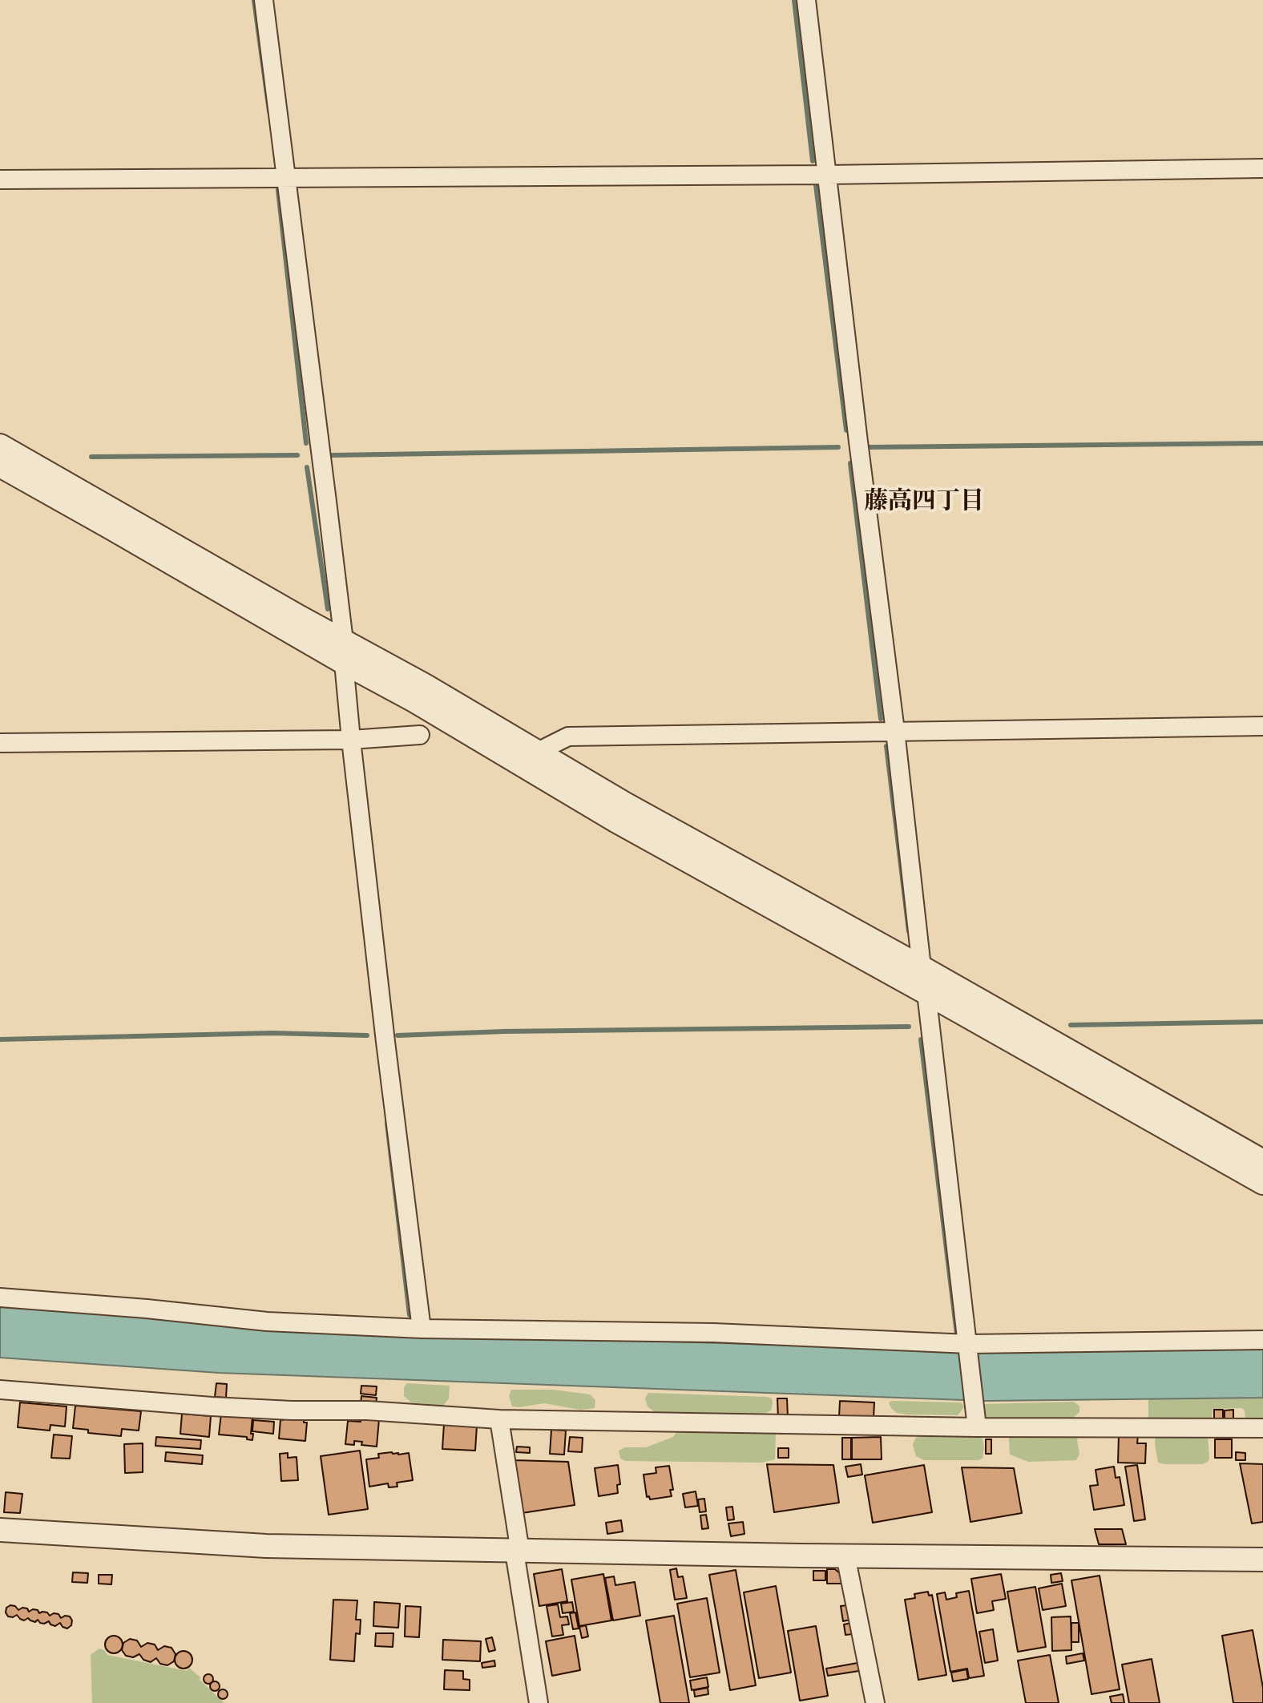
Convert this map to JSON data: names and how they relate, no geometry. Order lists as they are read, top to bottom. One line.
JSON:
{"districts":["藤高四丁目"]}
